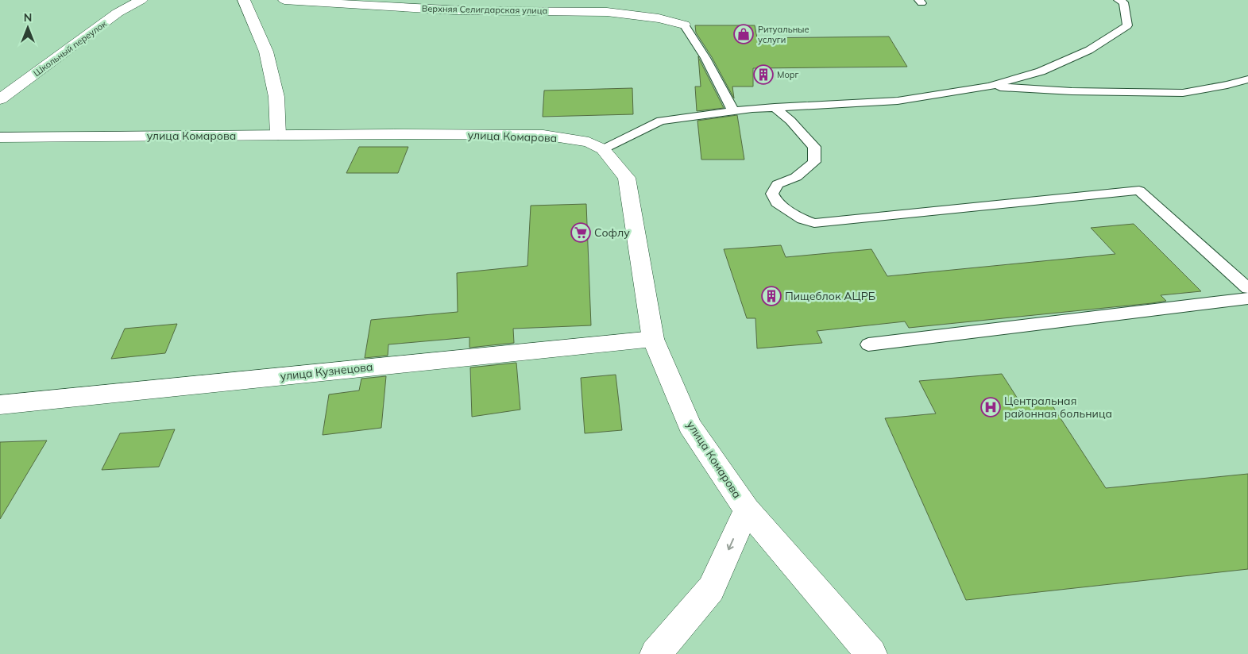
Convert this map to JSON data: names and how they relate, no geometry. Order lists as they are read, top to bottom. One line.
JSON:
{"streets":{"street":["Верхняя Селигдарская улица","Школьный переулок","улица Комарова","улица Кузнецова"]},"crossings":[["улица Комарова","улица Кузнецова"]],"places":{"shop":["Ритуальные услуги"],"building":["Морг","Пищеблок АЦРБ"],"supermarket":["Софлу"],"hospital":["Центральная районная больница"]},"north":"top"}
